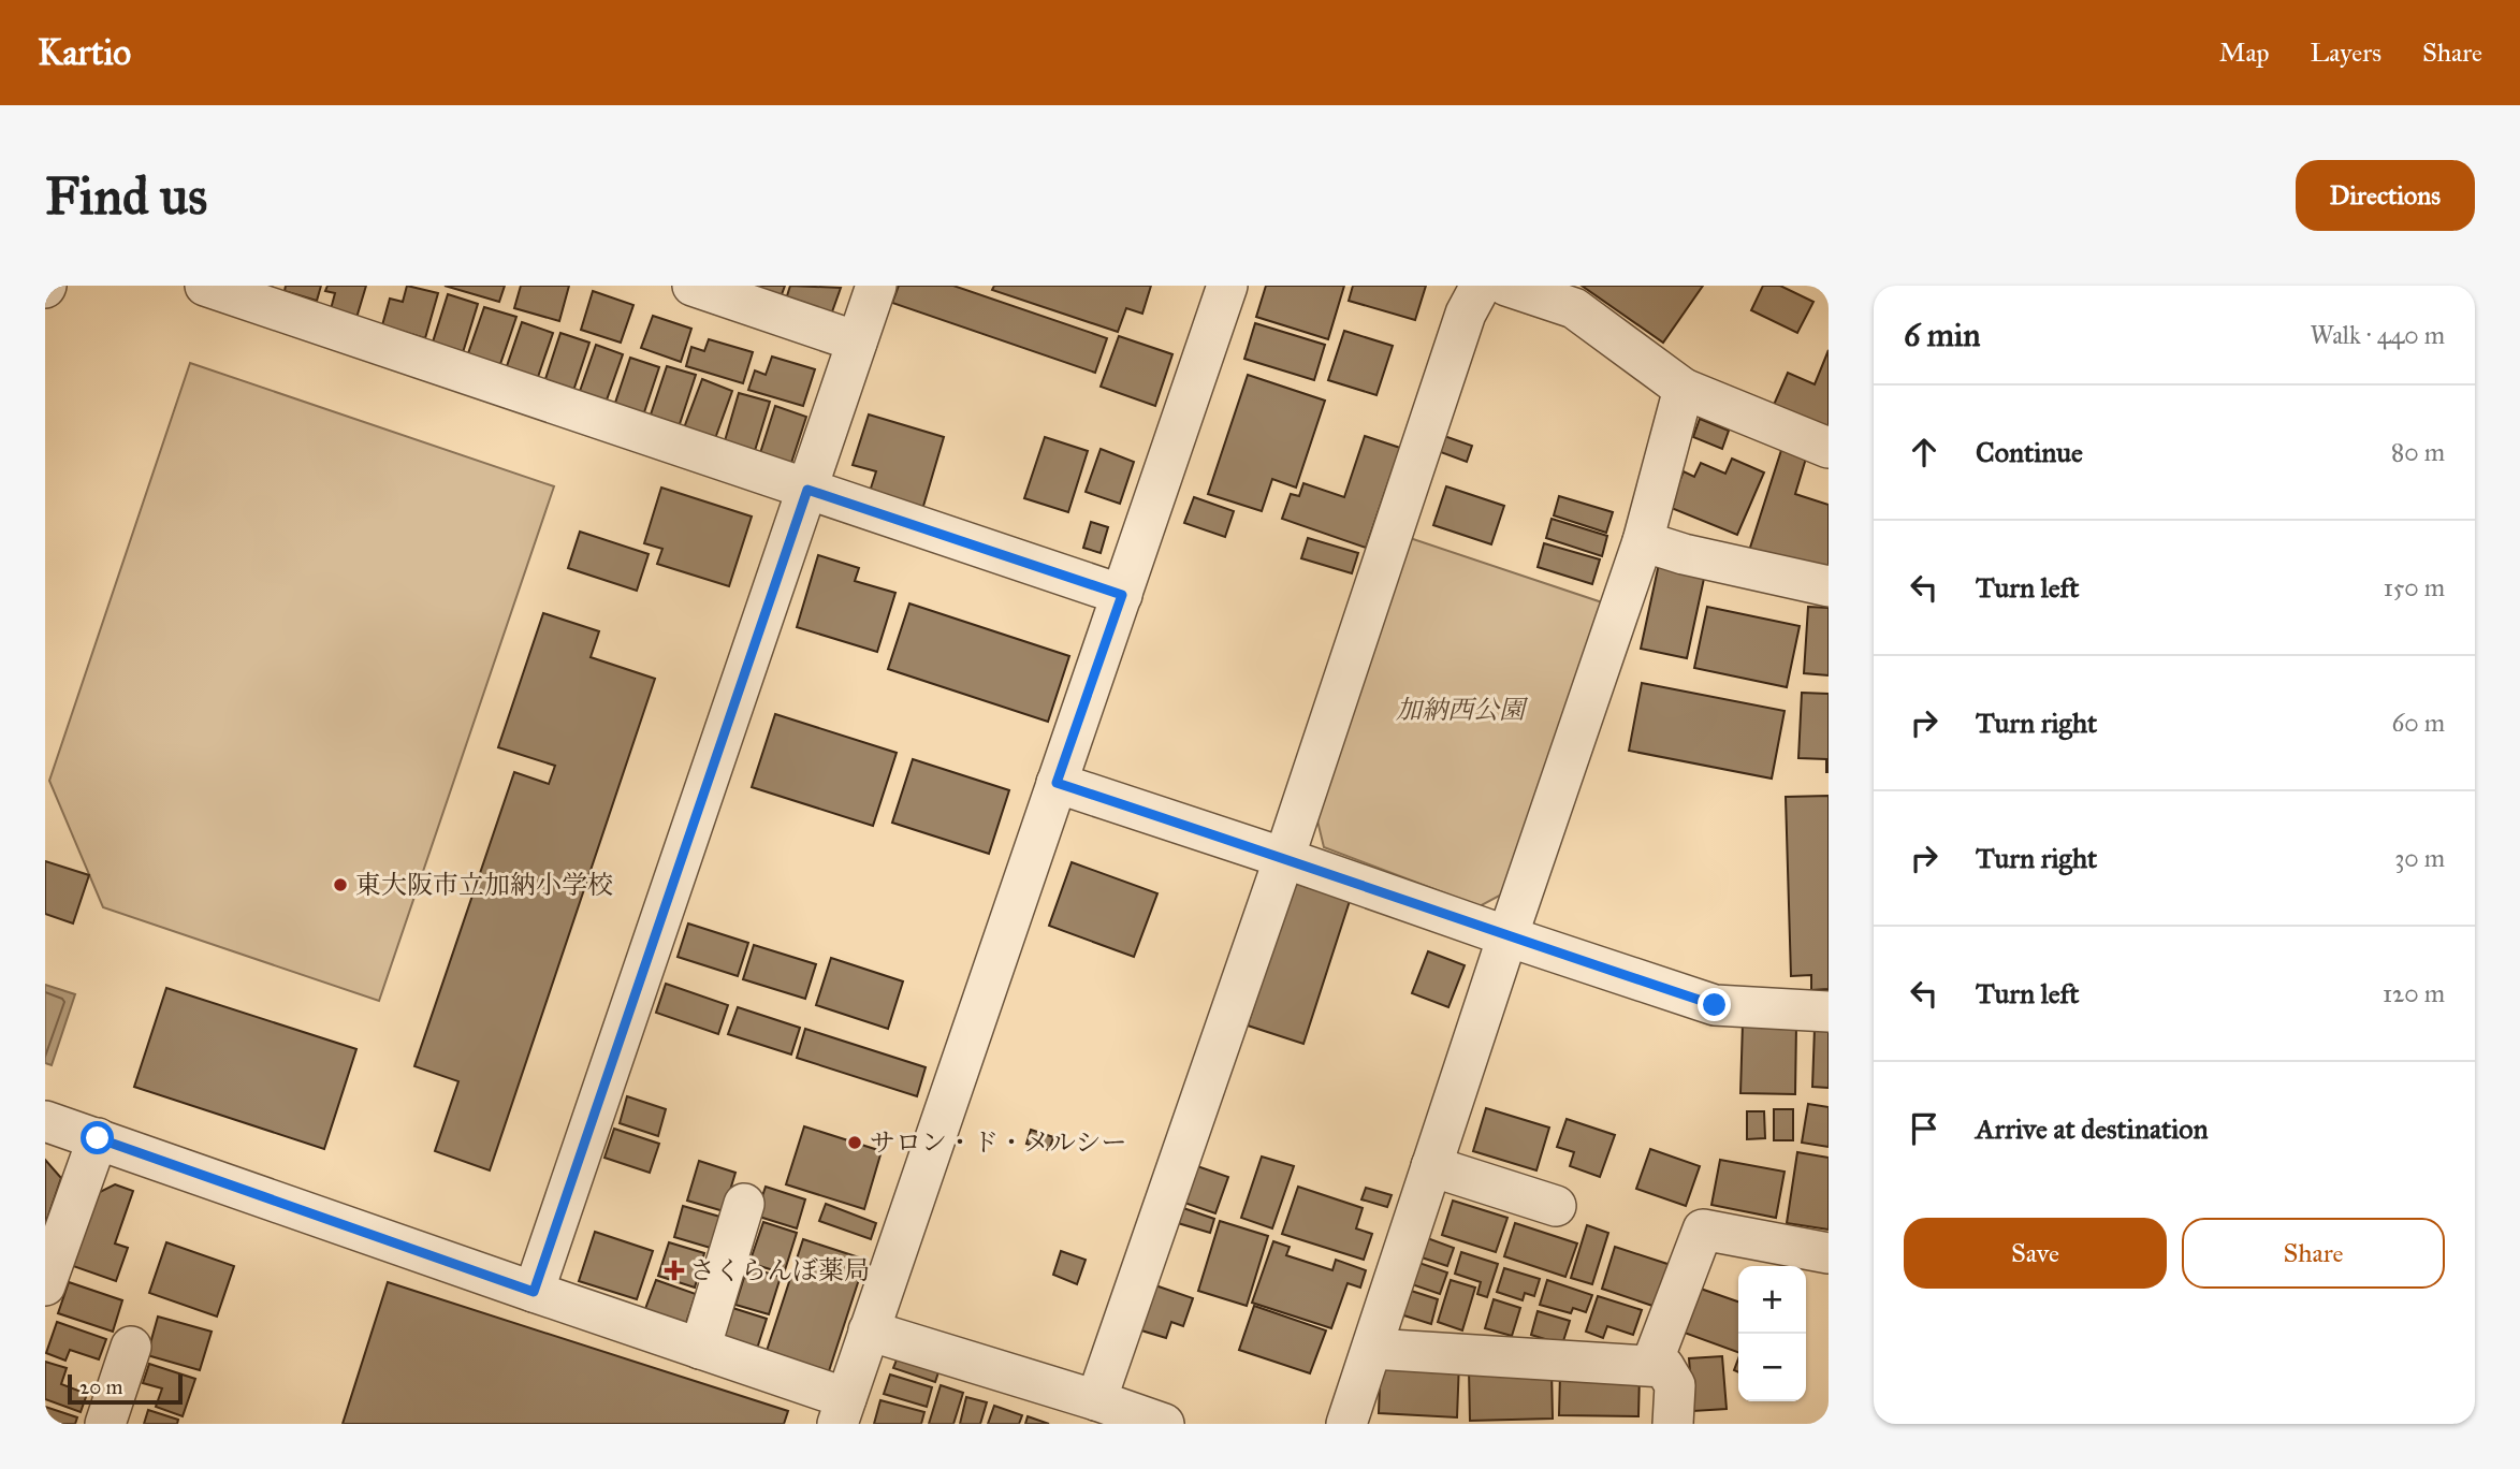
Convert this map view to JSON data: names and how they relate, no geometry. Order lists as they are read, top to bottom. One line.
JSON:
{"parks":["加納西公園"],"places":{"other":["東大阪市立加納小学校","サロン・ド・メルシー"],"health":["さくらんぼ薬局"]},"scale_bar":"20 m","page":{"header":"Kartio","nav":["Map","Layers","Share"],"buttons":["Directions",["Save","Share"]],"title":"Find us","heading":["6 min","Walk · 440 m"],"list":[["Continue","80 m"],["Turn left","150 m"],["Turn right","60 m"],["Turn right","30 m"],["Turn left","120 m"],"Arrive at destination"],"map_buttons":["+","−"],"scale":"20 m"}}
